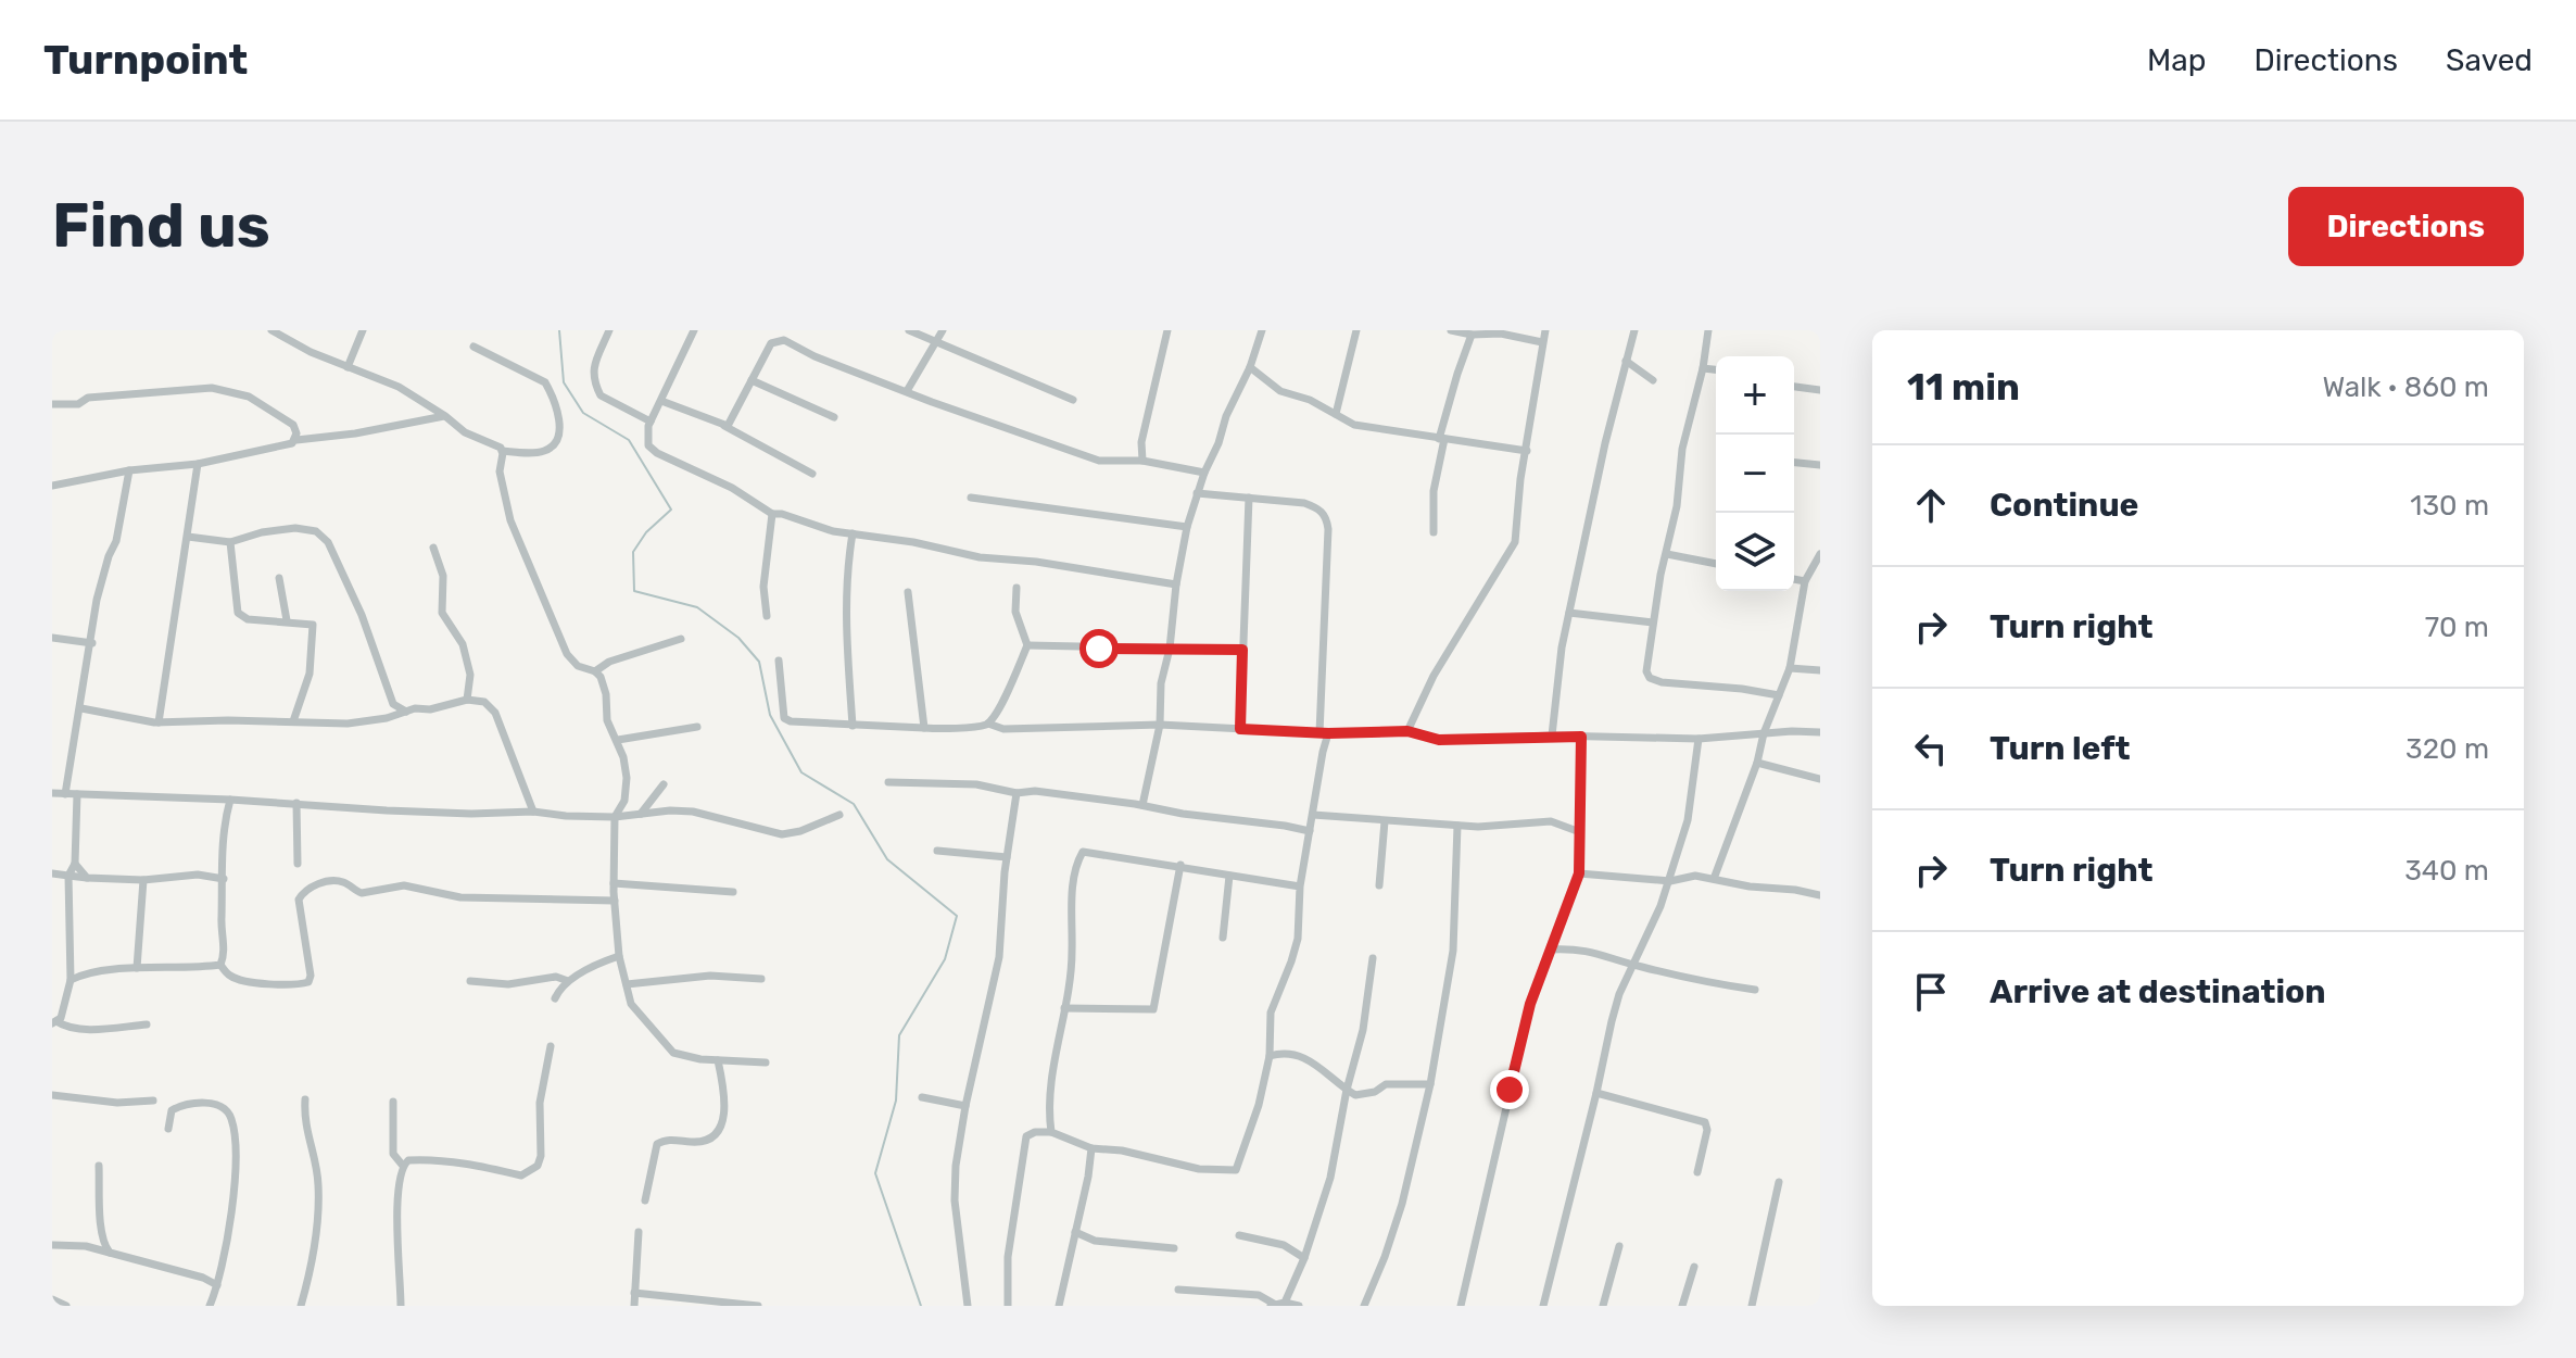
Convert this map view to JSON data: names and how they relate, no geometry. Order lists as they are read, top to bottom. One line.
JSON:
{"page":{"header":"Turnpoint","nav":["Map","Directions","Saved"],"buttons":"Directions","title":"Find us","heading":["11 min","Walk · 860 m"],"map_buttons":["+","−"],"list":[["Continue","130 m"],["Turn right","70 m"],["Turn left","320 m"],["Turn right","340 m"],"Arrive at destination"]}}
